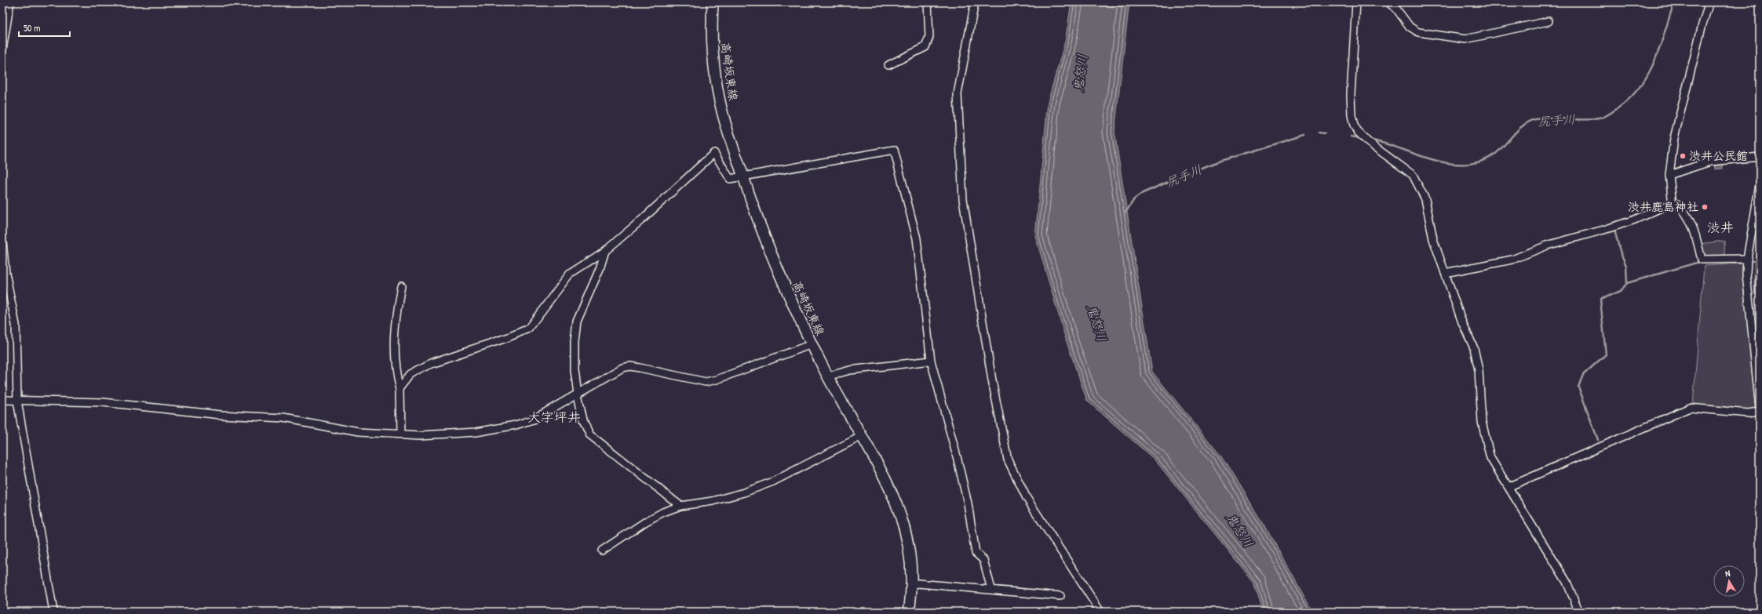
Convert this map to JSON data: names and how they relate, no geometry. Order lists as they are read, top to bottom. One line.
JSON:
{"streets":{"main road":["高崎坂東線"]},"districts":["渋井","大字坪井"],"water":["鬼怒川","尻手川"],"places":["渋井公民館","渋井鹿島神社"],"scale_bar":"50 m","north":"top"}
